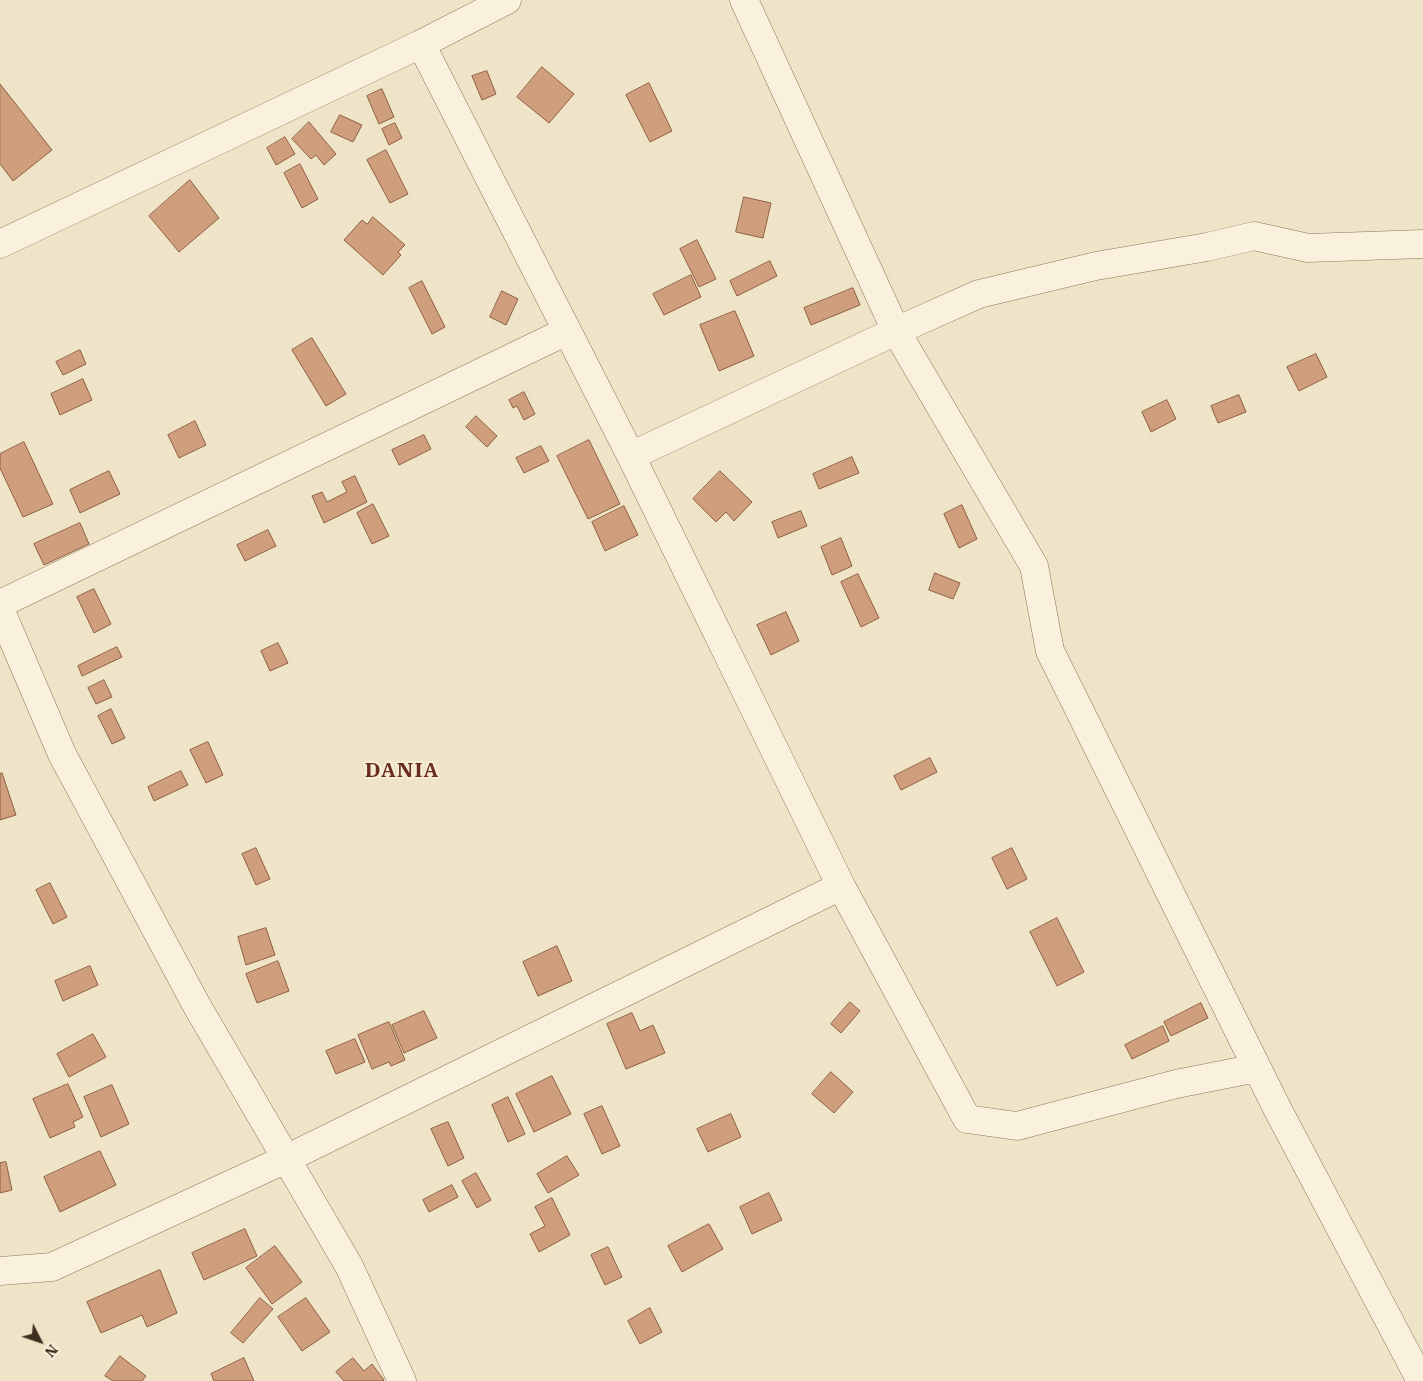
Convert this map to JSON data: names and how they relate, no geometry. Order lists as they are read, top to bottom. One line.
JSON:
{"districts":["DANIA"],"north":"bottom right"}
